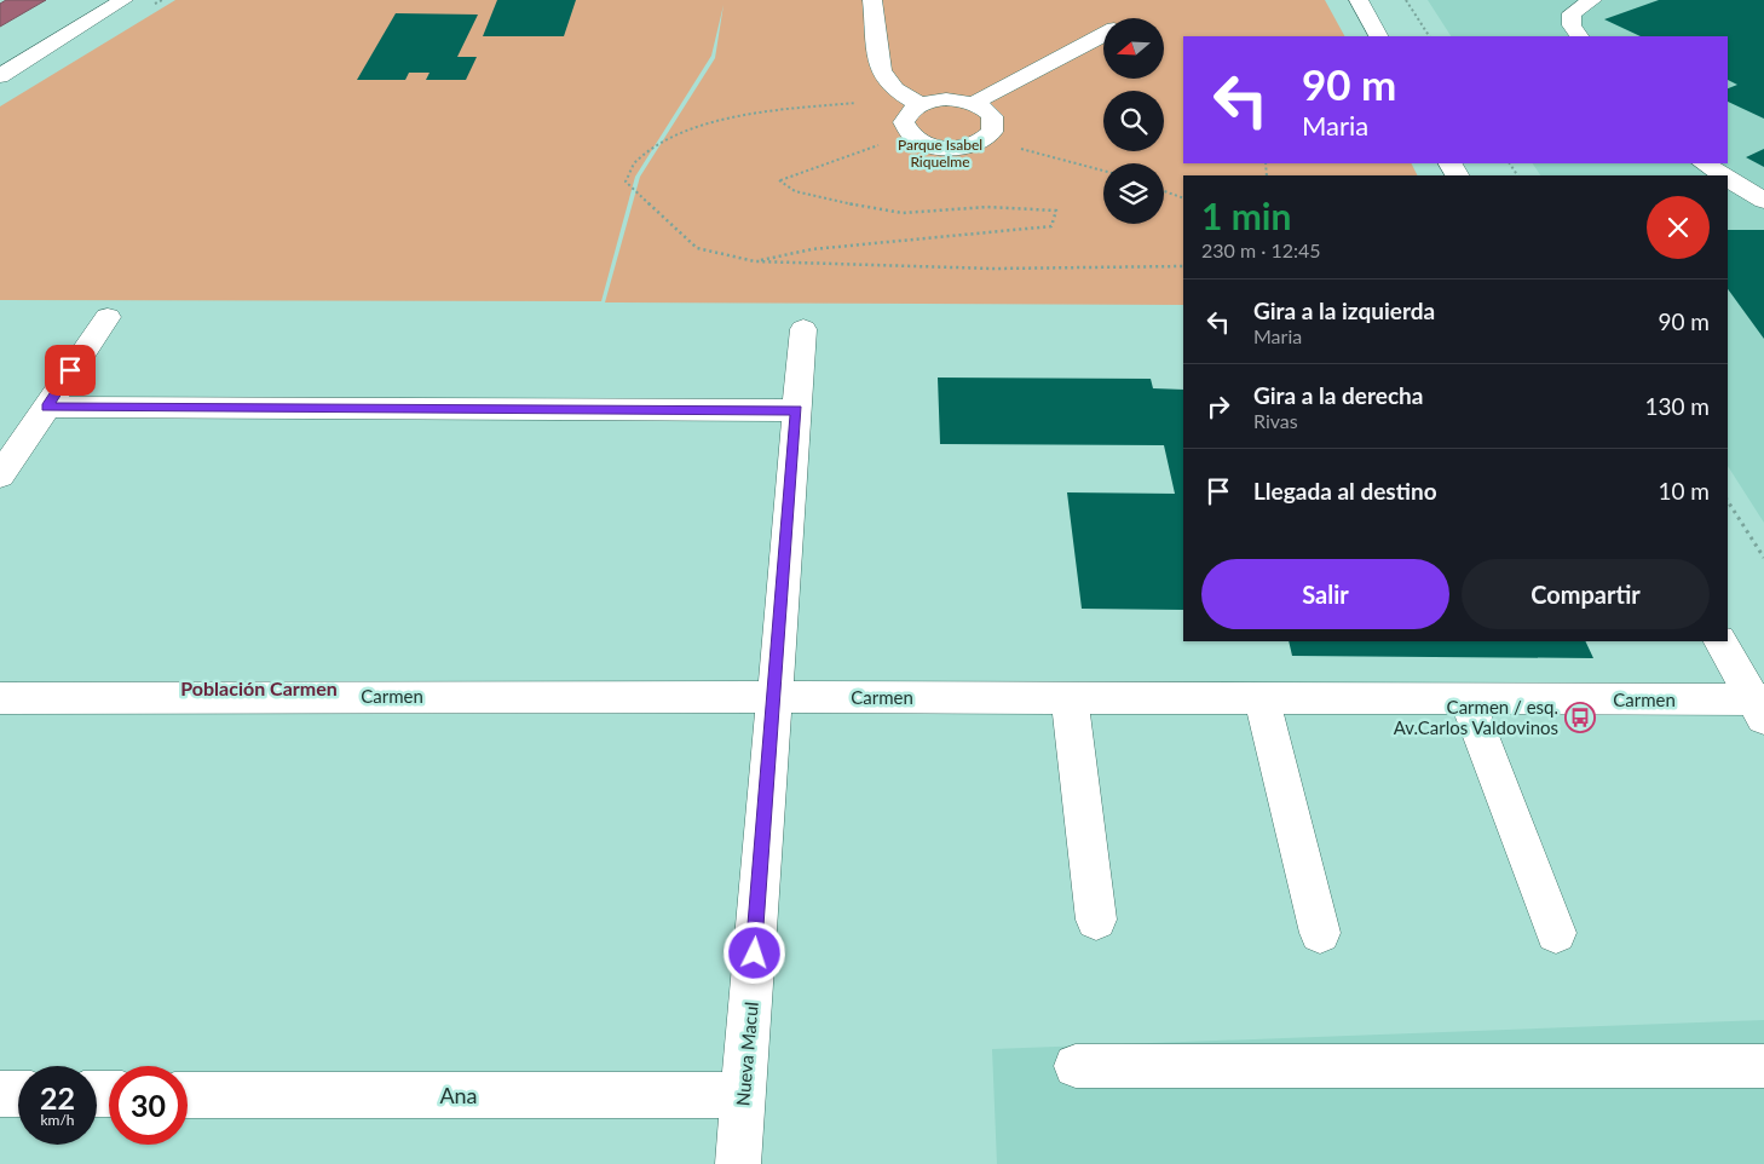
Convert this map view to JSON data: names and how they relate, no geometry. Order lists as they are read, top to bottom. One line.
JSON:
{"streets":{"street":["Carmen","Nueva Macul","Ana"]},"crossings":[["Carmen","Nueva Macul"],["Nueva Macul","Ana"]],"districts":["Población Carmen"],"parks":["Parque Isabel Riquelme"],"places":{"bus stop":["Carmen / esq. Av.Carlos Valdovinos"]},"north":"left","page":{"turn":["90 m","Maria"],"heading":["1 min","230 m · 12:45"],"list":[{"name":"Gira a la izquierda","note":"Maria","value":"90 m"},{"name":"Gira a la derecha","note":"Rivas","value":"130 m"},{"name":"Llegada al destino","value":"10 m"}],"buttons":["Salir","Compartir"],"speed":"22 km/h","limit":"30"}}
